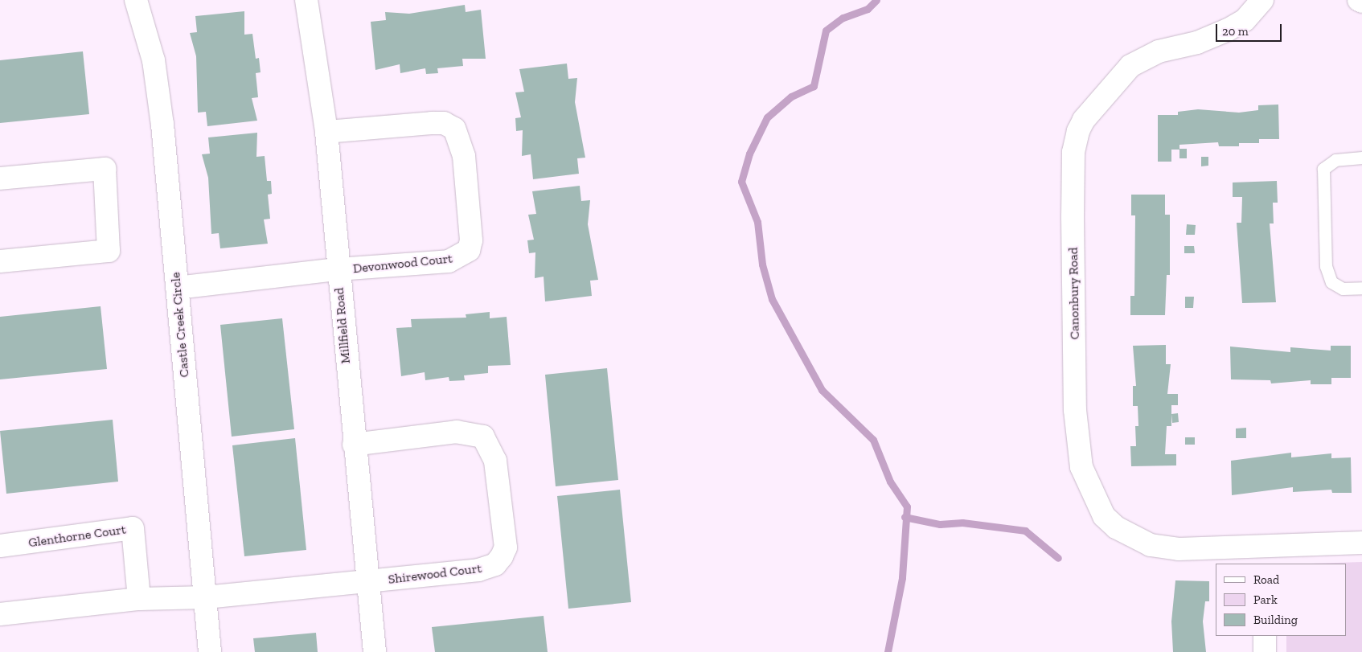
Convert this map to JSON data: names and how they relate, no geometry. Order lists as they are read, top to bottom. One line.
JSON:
{"streets":{"street":["Devonwood Court","Canonbury Road","Castle Creek Circle","Millfield Road","Glenthorne Court","Shirewood Court"]},"crossings":[["Devonwood Court","Castle Creek Circle"],["Devonwood Court","Millfield Road"],["Castle Creek Circle","Shirewood Court"],["Millfield Road","Shirewood Court"]],"legend":["Road","Park","Building"],"scale_bar":"20 m"}
